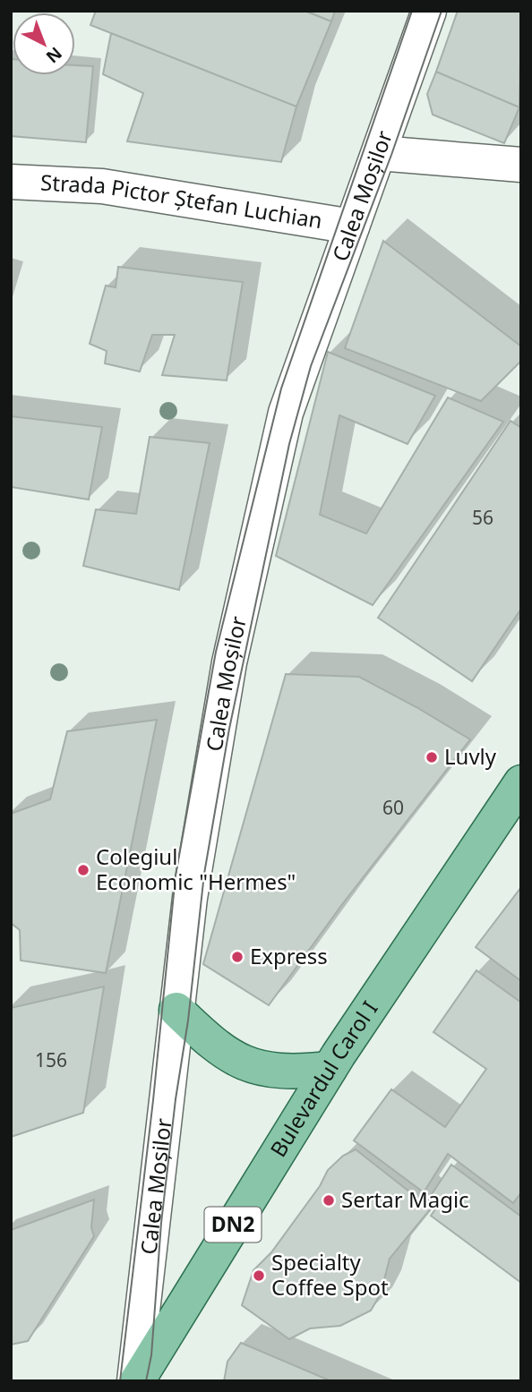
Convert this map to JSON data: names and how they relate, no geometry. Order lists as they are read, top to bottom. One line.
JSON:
{"streets":{"main road":["Bulevardul Carol I","DN2"],"street":["Calea Moșilor","Strada Pictor Ștefan Luchian"]},"crossings":[["Calea Moșilor","Strada Pictor Ștefan Luchian"],["Calea Moșilor","Bulevardul Carol I"]],"places":["Luvly","Colegiul Economic \"Hermes\"","Express","Sertar Magic","Specialty Coffee Spot"],"house_numbers":["56","60","156"],"north":"bottom right"}
